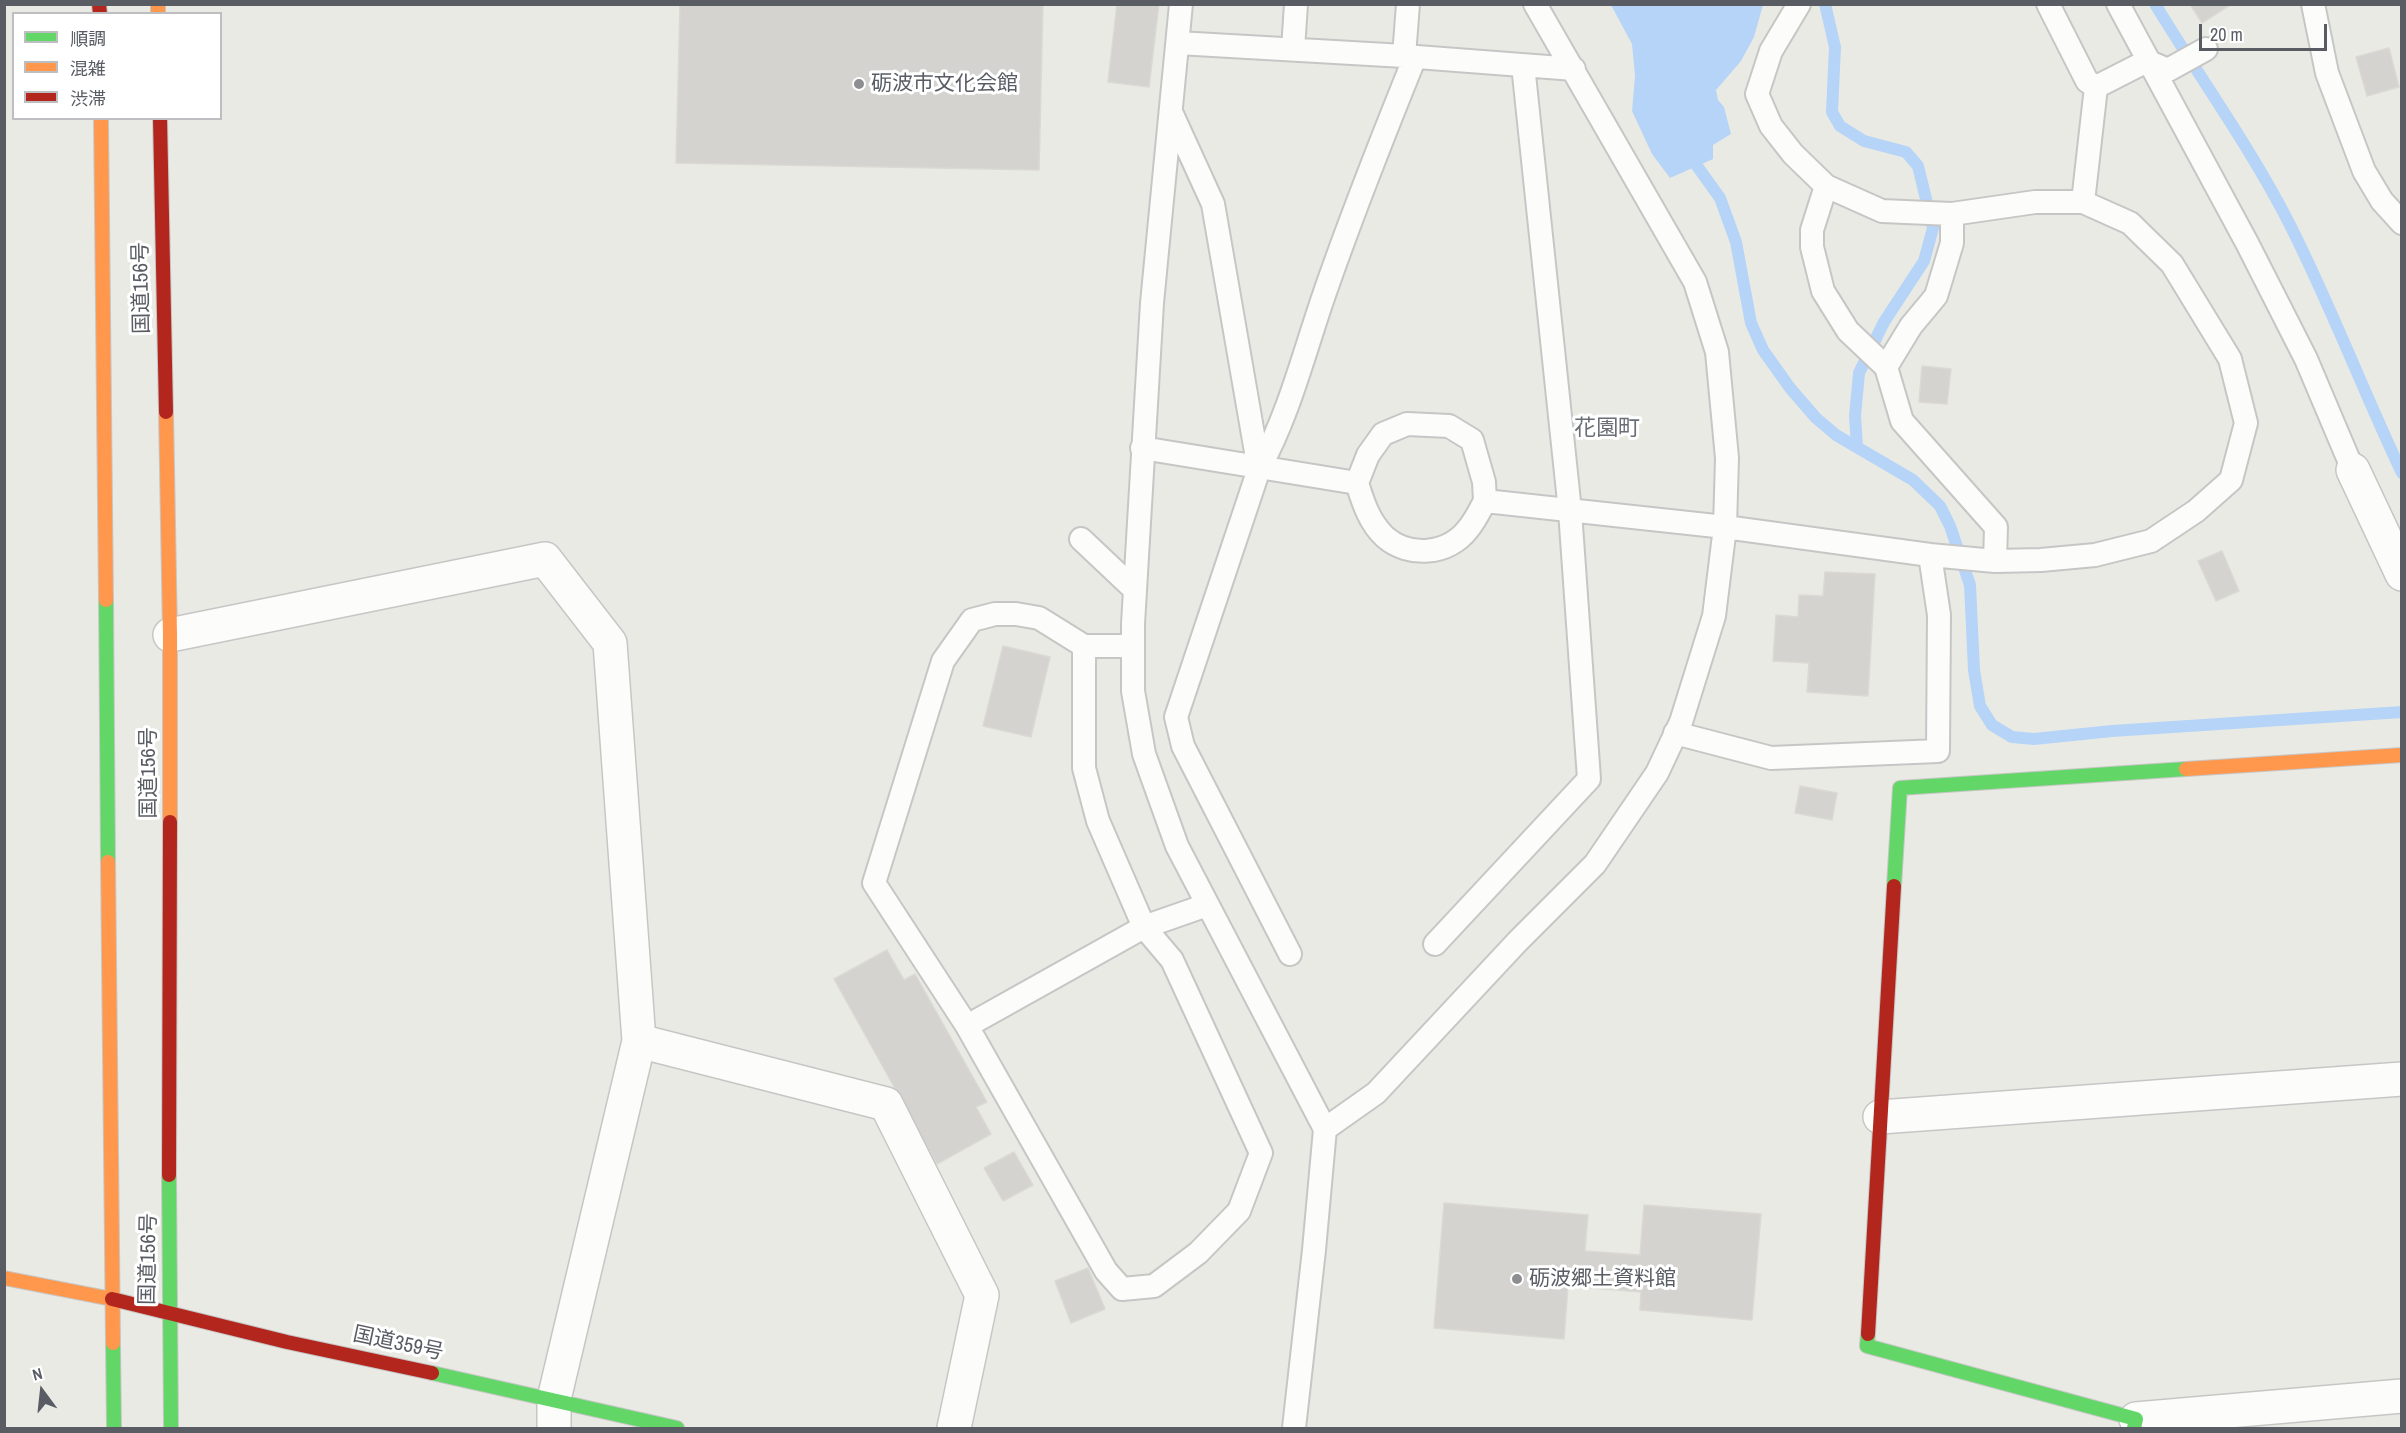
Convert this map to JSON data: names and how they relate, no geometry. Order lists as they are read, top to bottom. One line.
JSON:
{"streets":{"main road":["国道156号","国道359号"]},"crossings":[["国道156号","国道359号"]],"districts":["花園町"],"places":["砺波市文化会館","砺波郷土資料館"],"legend":["順調","混雑","渋滞"],"scale_bar":"20 m","north":"top"}
